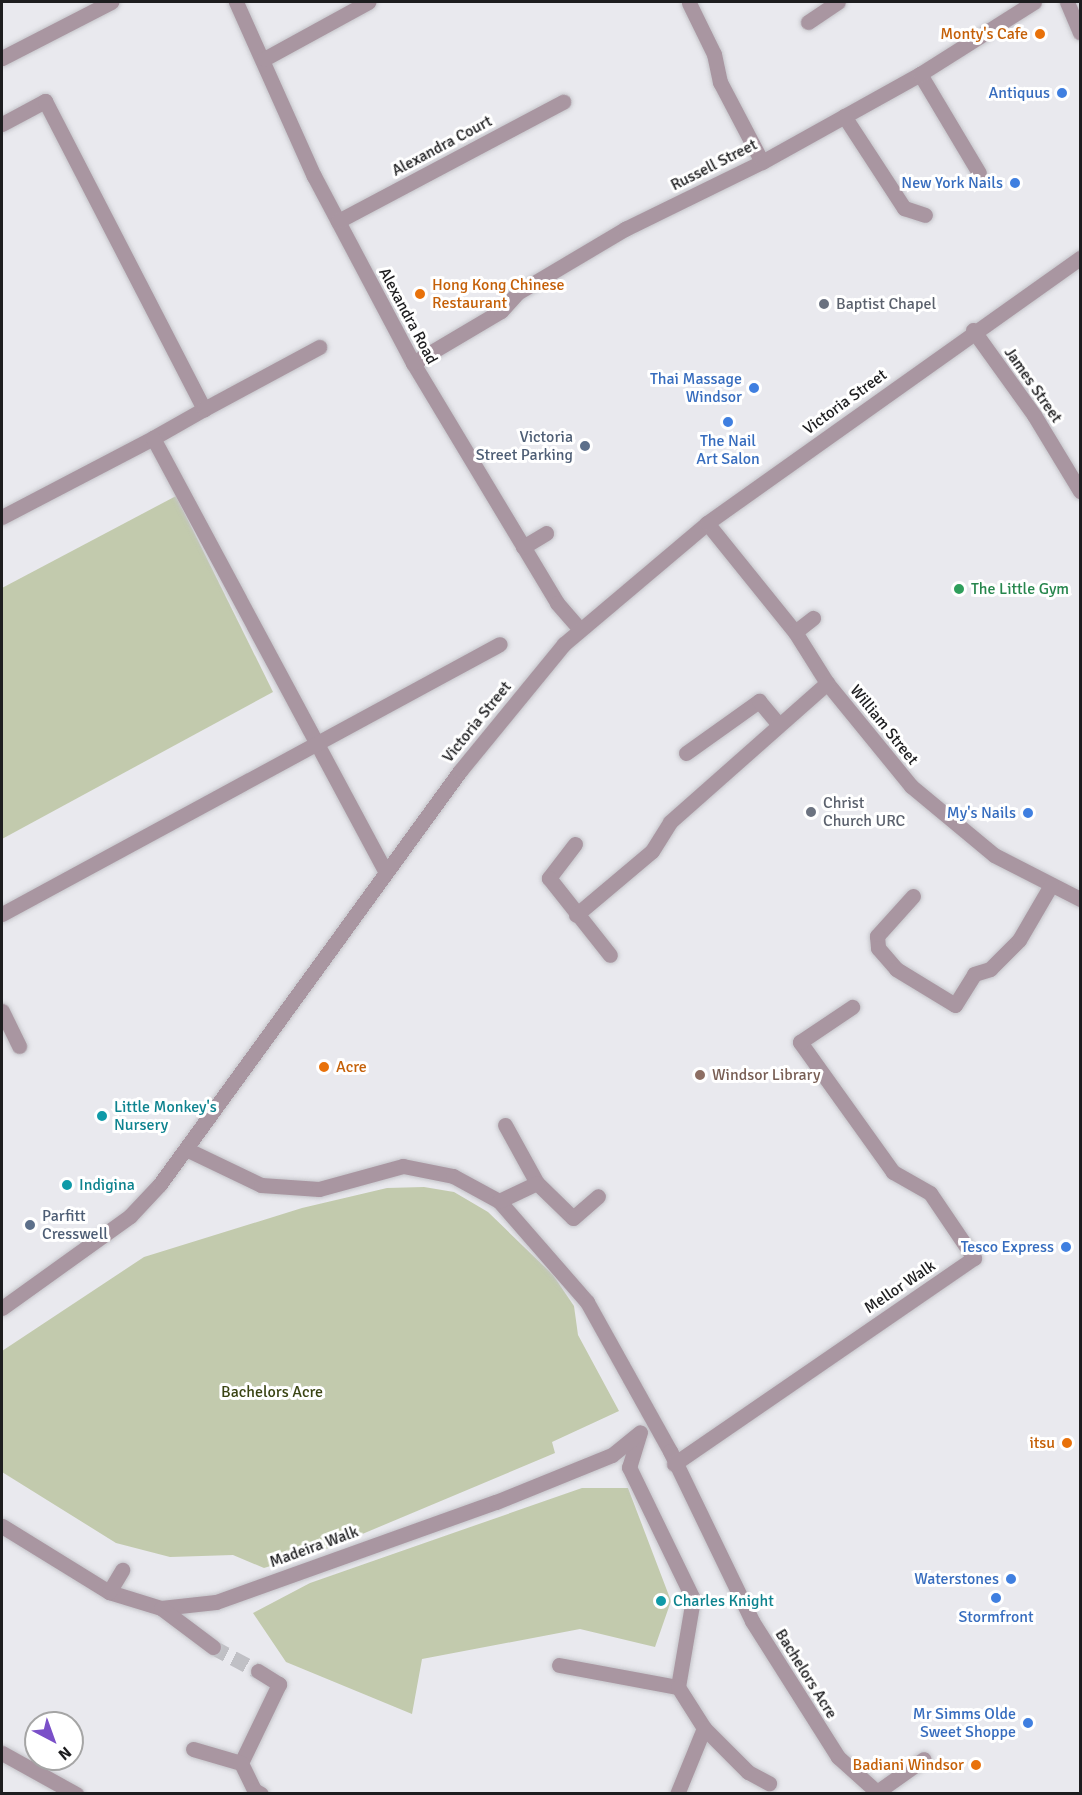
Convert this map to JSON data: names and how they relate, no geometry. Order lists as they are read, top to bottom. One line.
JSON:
{"streets":{"street":["Alexandra Court","Russell Street","Alexandra Road","James Street","Victoria Street","William Street","Mellor Walk","Madeira Walk","Bachelors Acre"]},"crossings":[["Alexandra Court","Alexandra Road"],["Russell Street","Alexandra Road"],["Alexandra Road","Victoria Street"],["James Street","Victoria Street"],["Victoria Street","William Street"],["Victoria Street","Bachelors Acre"],["Mellor Walk","Bachelors Acre"]],"parks":["Bachelors Acre"],"places":["Monty's Cafe","Antiquus","New York Nails","Hong Kong Chinese Restaurant","Baptist Chapel","Thai Massage Windsor","The Nail Art Salon","Victoria Street Parking","The Little Gym","Christ Church URC","My's Nails","Acre","Windsor Library","Little Monkey's Nursery","Indigina","Parfitt Cresswell","Tesco Express","itsu","Waterstones","Stormfront","Charles Knight","Mr Simms Olde Sweet Shoppe","Badiani Windsor"],"north":"bottom right"}
